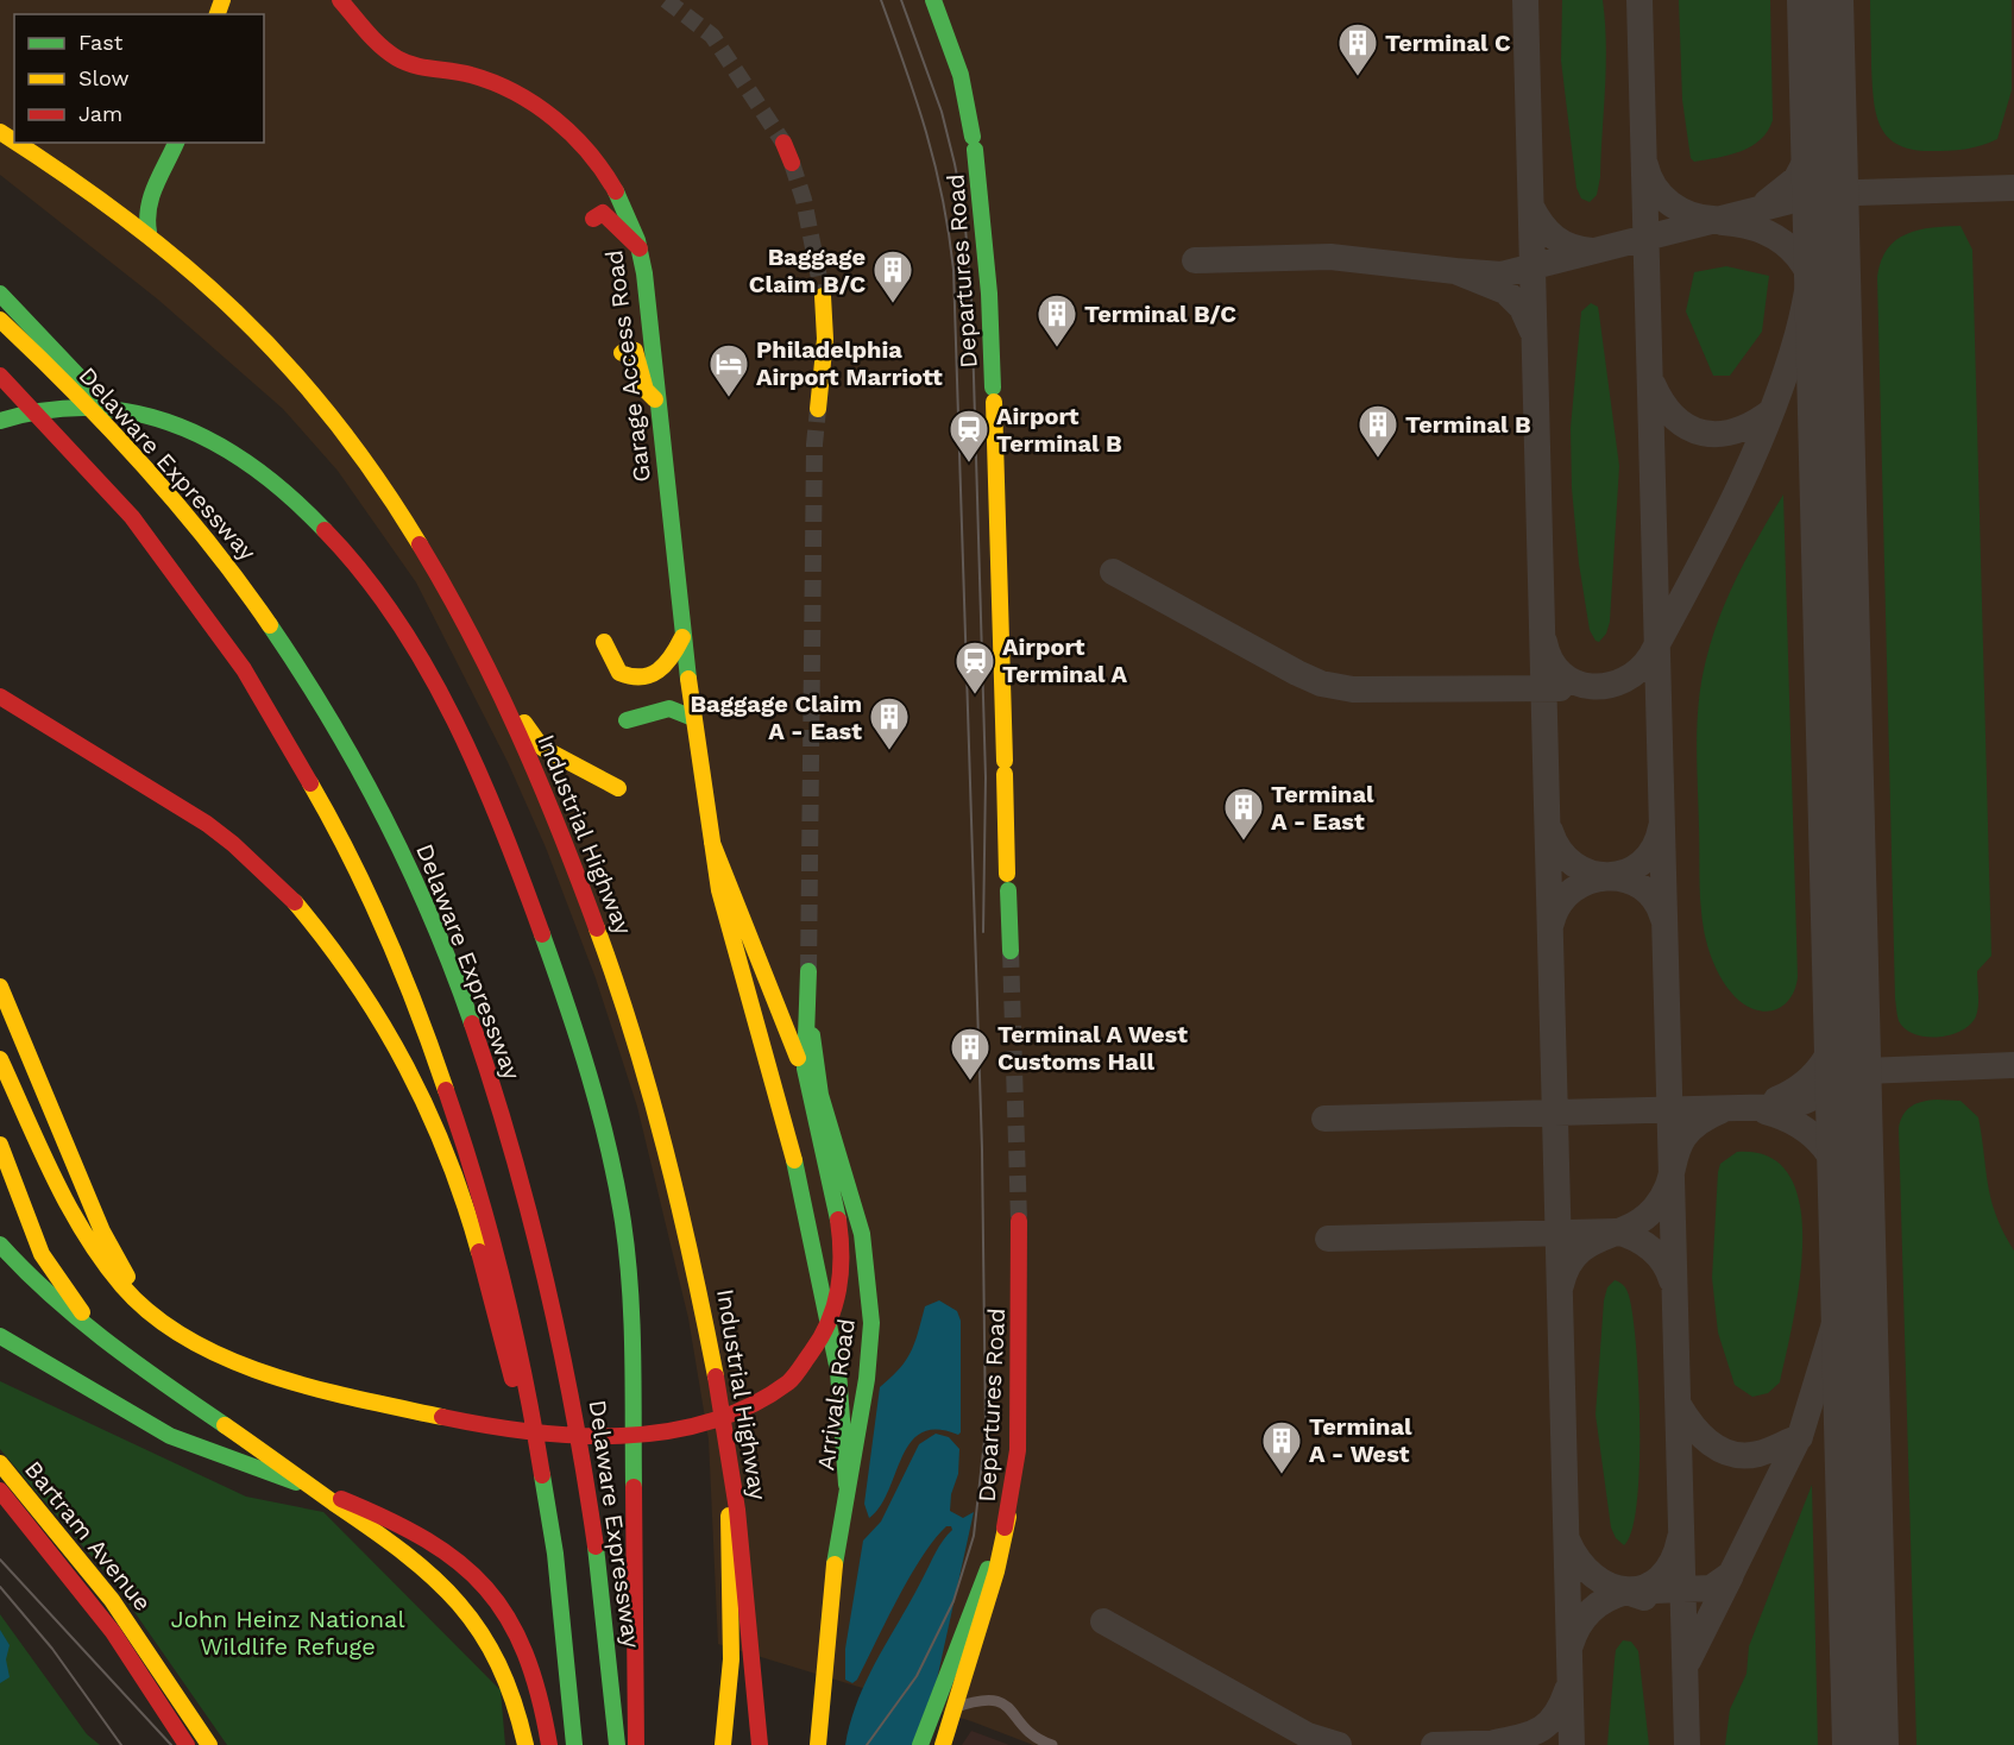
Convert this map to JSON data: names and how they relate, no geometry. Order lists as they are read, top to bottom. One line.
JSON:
{"streets":{"main road":["Departures Road","Garage Access Road","Delaware Expressway","Industrial Highway","Arrivals Road","Bartram Avenue"]},"parks":["John Heinz National Wildlife Refuge"],"places":{"building":["Terminal C","Baggage Claim B/C","Terminal B/C","Terminal B","Baggage Claim A - East","Terminal A - East","Terminal A West Customs Hall","Terminal A - West"],"hotel":["Philadelphia Airport Marriott"],"station":["Airport Terminal B","Airport Terminal A"]},"legend":["Fast","Slow","Jam"]}
